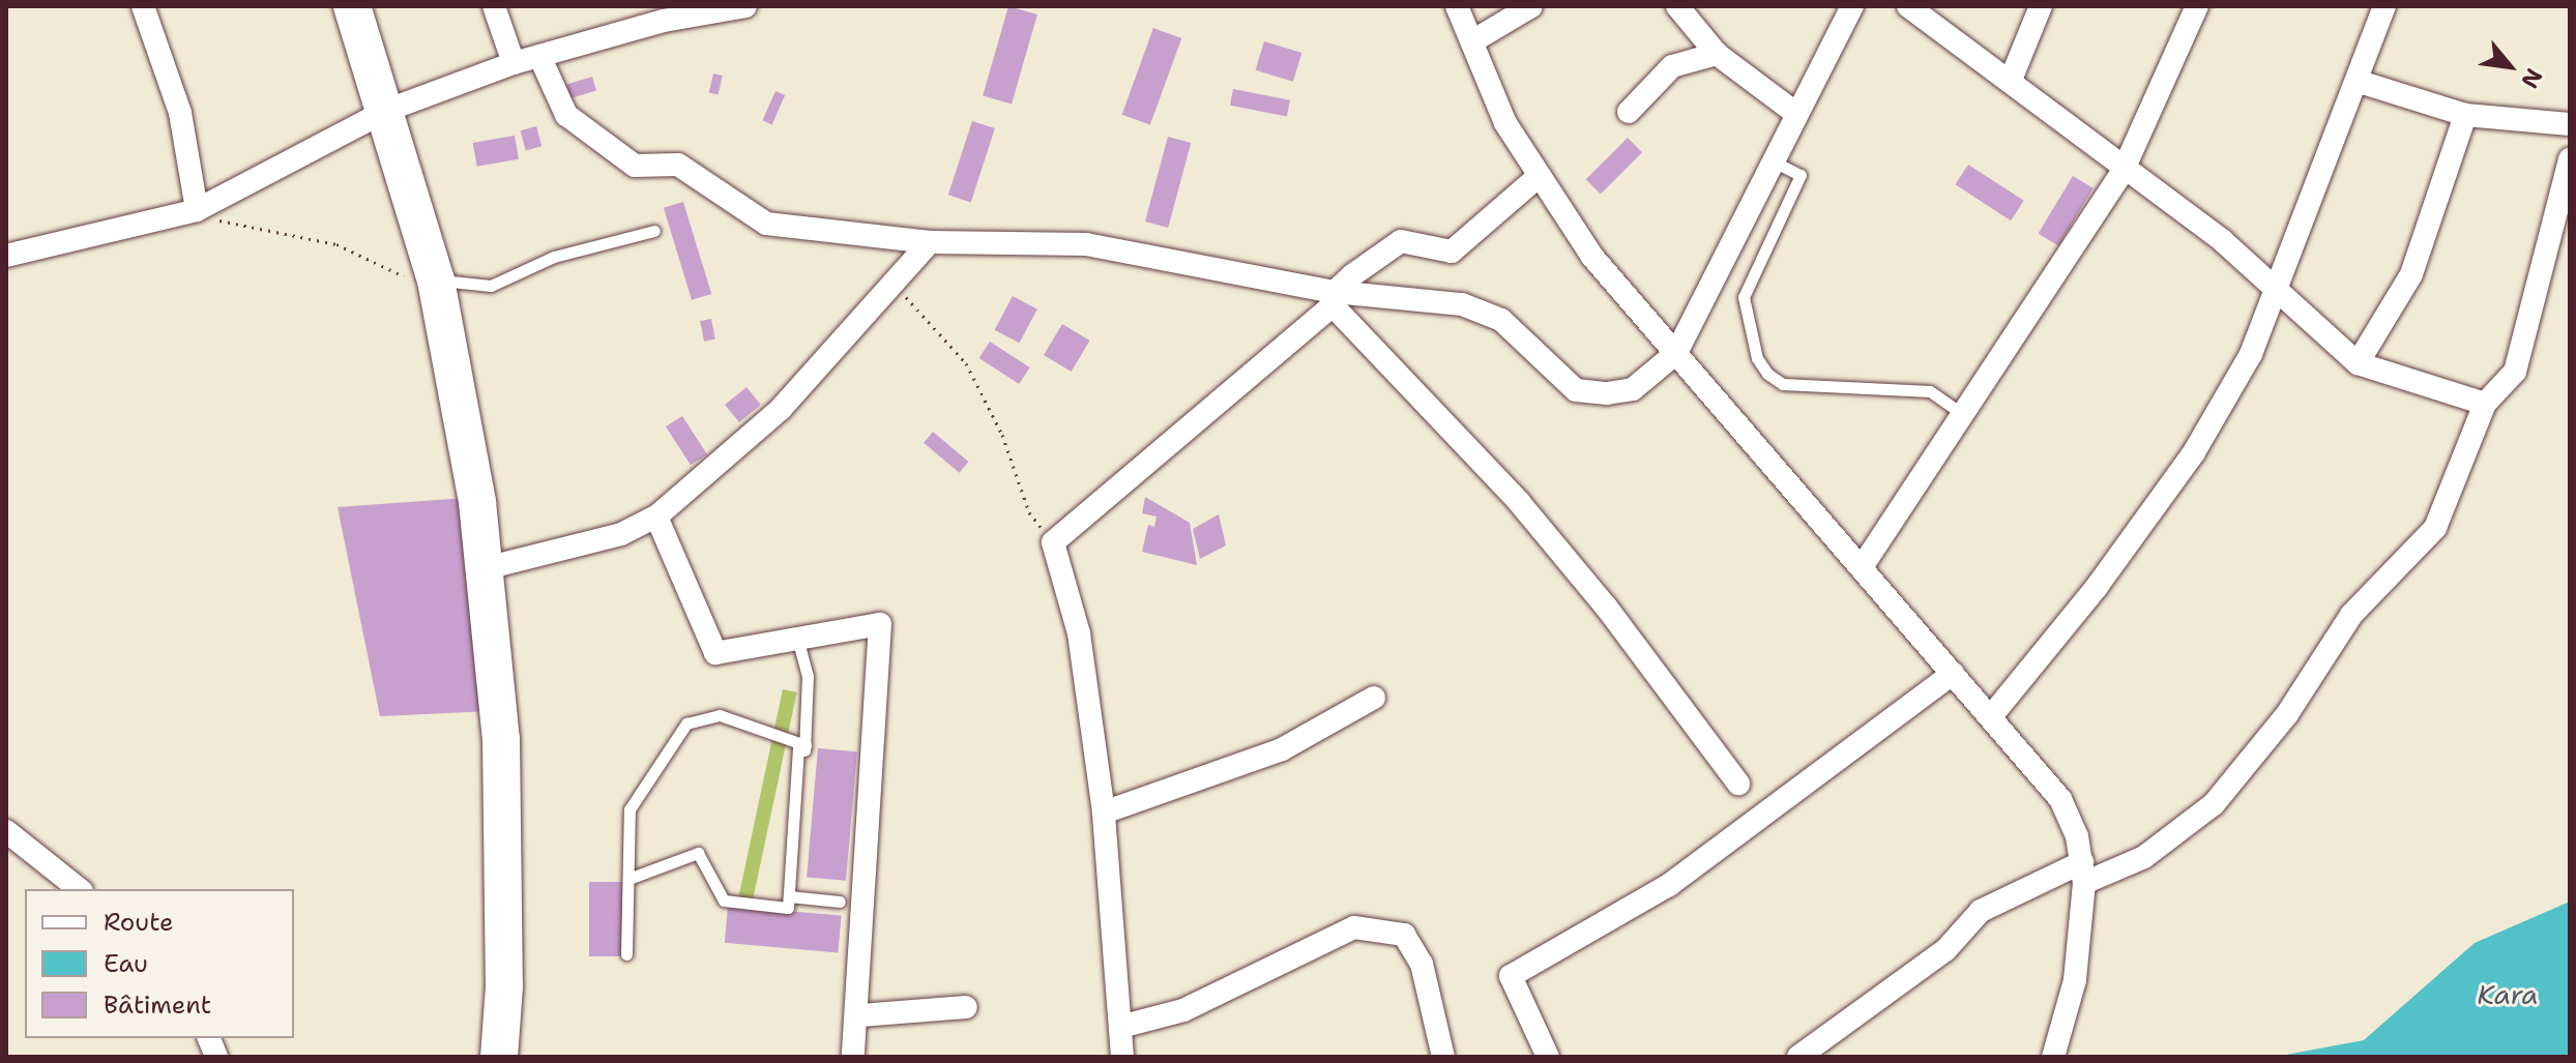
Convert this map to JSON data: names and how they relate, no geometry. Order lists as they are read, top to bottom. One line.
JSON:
{"water":["Kara"],"legend":["Route","Eau","Bâtiment"],"north":"bottom right"}
